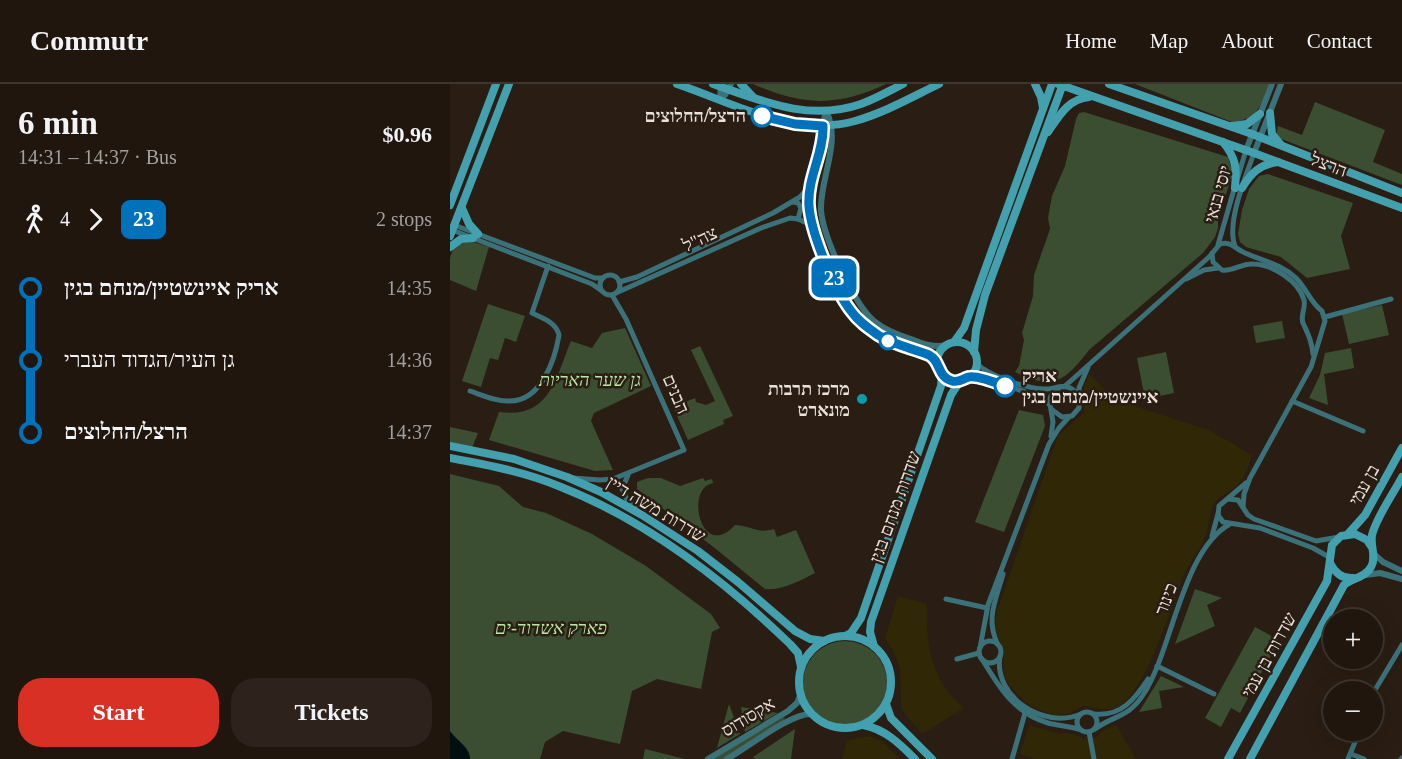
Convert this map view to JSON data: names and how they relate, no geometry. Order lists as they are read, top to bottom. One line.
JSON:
{"streets":{"main road":["הרצל","בן עמי","שדרות מנחם בגין","שדרות משה דיין","שדרות בן עמי"],"street":["יוסי בנאי","צה\"ל","הבנים","כינור","אקסודוס"]},"crossings":[["הרצל","יוסי בנאי"],["צה\"ל","הבנים"],["הבנים","שדרות משה דיין"],["בן עמי","שדרות בן עמי"],["שדרות מנחם בגין","שדרות משה דיין"],["שדרות מנחם בגין","אקסודוס"],["שדרות משה דיין","אקסודוס"]],"parks":["גן שער האריות","פארק אשדוד-ים"],"places":["הרצל/החלוצים","אריק איינשטיין/מנחם בגין","מרכז תרבות מונארט"],"lines":["bus line 23"],"page":{"header":"Commutr","nav":["Home","Map","About","Contact"],"heading":["6 min","14:31 – 14:37 · Bus","$0.96"],"on_map":"23","legs":["4","23","2 stops"],"list":[{"name":"אריק איינשטיין/מנחם בגין","value":"14:35"},{"name":"גן העיר/הגדוד העברי","value":"14:36"},{"name":"הרצל/החלוצים","value":"14:37"}],"map_buttons":["+","−"],"buttons":["Start","Tickets"]}}
